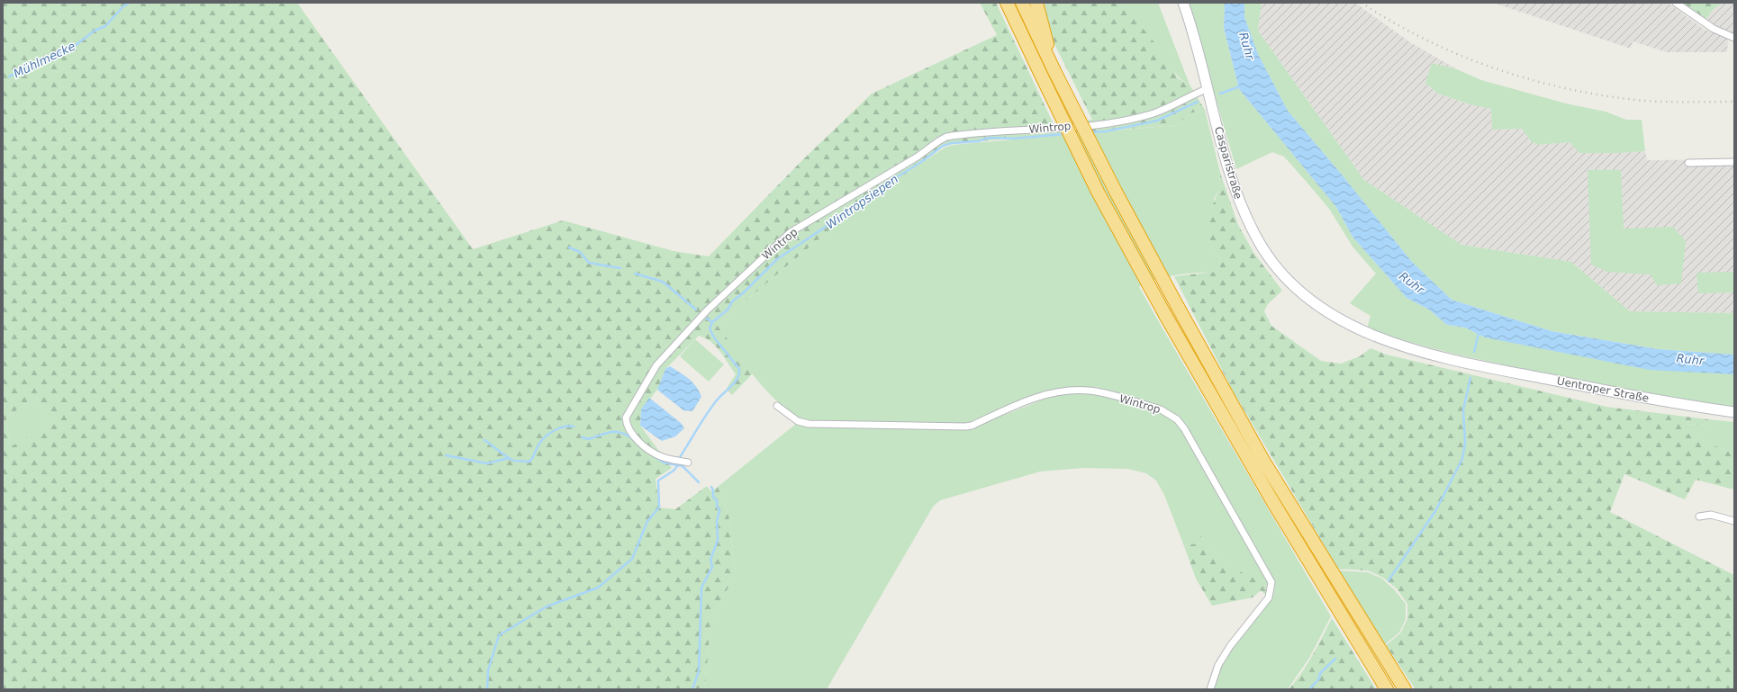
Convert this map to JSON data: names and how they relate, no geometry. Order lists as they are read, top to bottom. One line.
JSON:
{"streets":{"main road":["Casparistraße","Uentroper Straße"],"street":["Wintrop"]},"crossings":[["Wintrop","Casparistraße"],["Casparistraße","Uentroper Straße"]],"water":["Ruhr","Mühlmecke","Wintropsiepen"]}
